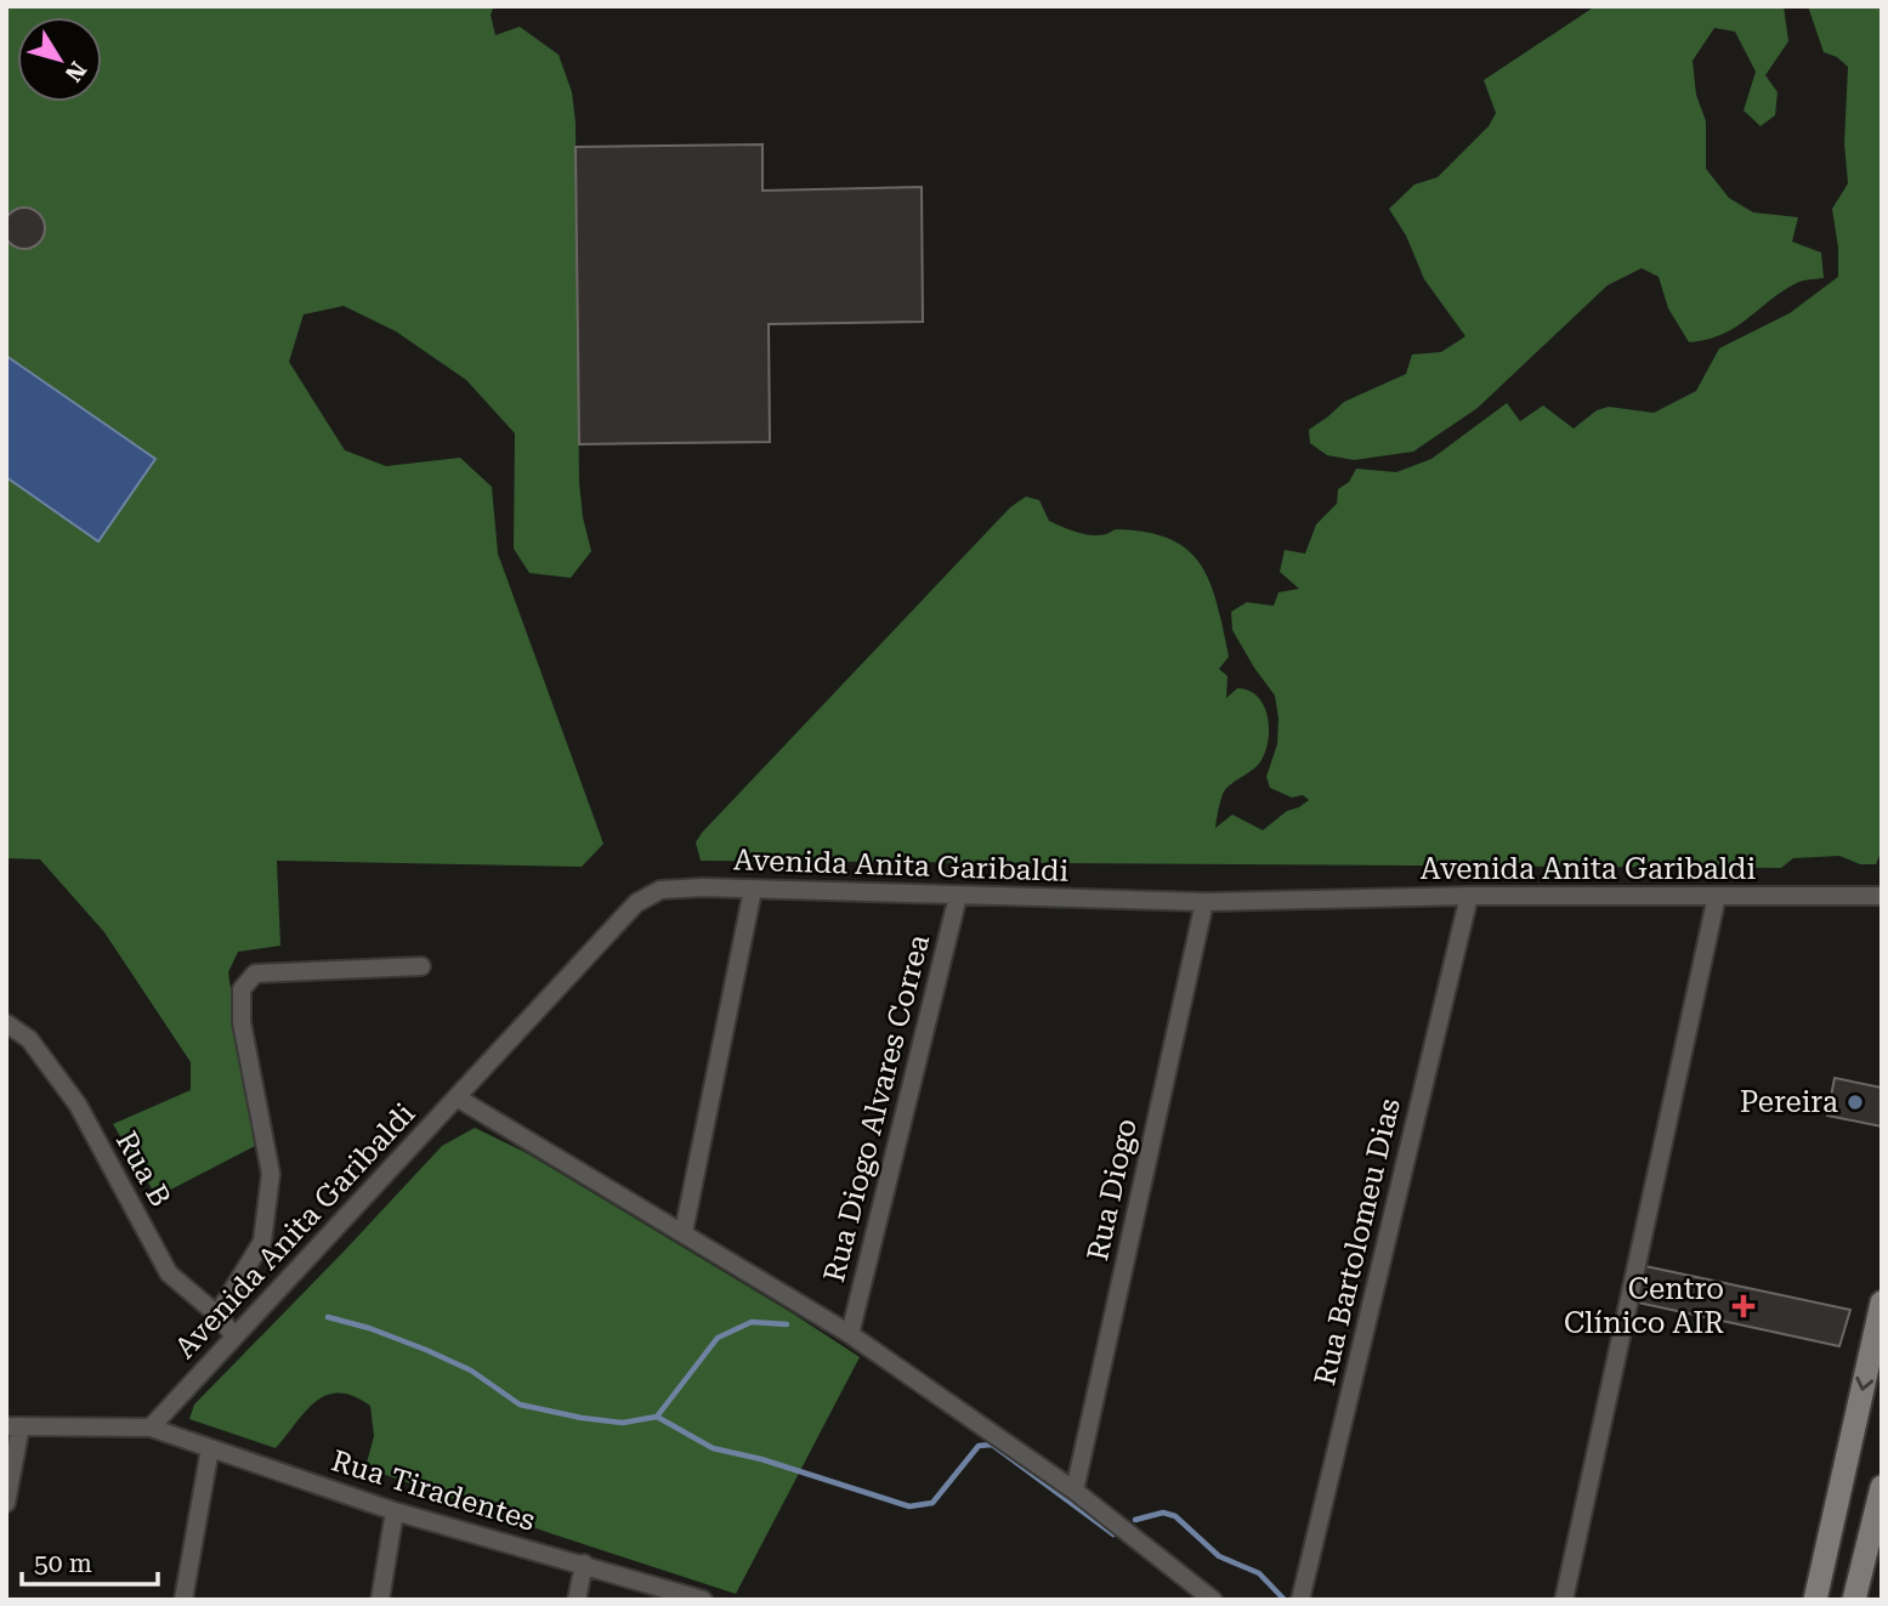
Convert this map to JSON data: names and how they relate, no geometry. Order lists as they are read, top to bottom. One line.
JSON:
{"streets":{"street":["Avenida Anita Garibaldi","Rua Diogo Alvares Correa","Rua B","Rua Diogo","Rua Bartolomeu Dias","Rua Tiradentes"]},"crossings":[["Avenida Anita Garibaldi","Rua Diogo Alvares Correa"],["Avenida Anita Garibaldi","Rua B"],["Avenida Anita Garibaldi","Rua Diogo"],["Avenida Anita Garibaldi","Rua Bartolomeu Dias"],["Avenida Anita Garibaldi","Rua Tiradentes"]],"places":{"other":["Pereira"],"health":["Centro Clínico AIR"]},"scale_bar":"50 m","north":"bottom right"}
